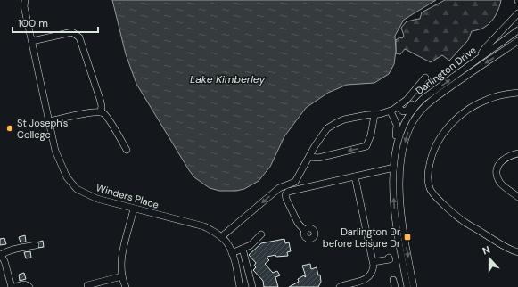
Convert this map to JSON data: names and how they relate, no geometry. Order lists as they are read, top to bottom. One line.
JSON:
{"streets":{"street":["Darlington Drive","Winders Place"]},"water":["Lake Kimberley"],"places":{"other":["St Joseph's College"],"transit":["Darlington Dr before Leisure Dr"]},"scale_bar":"100 m","north":"top"}
